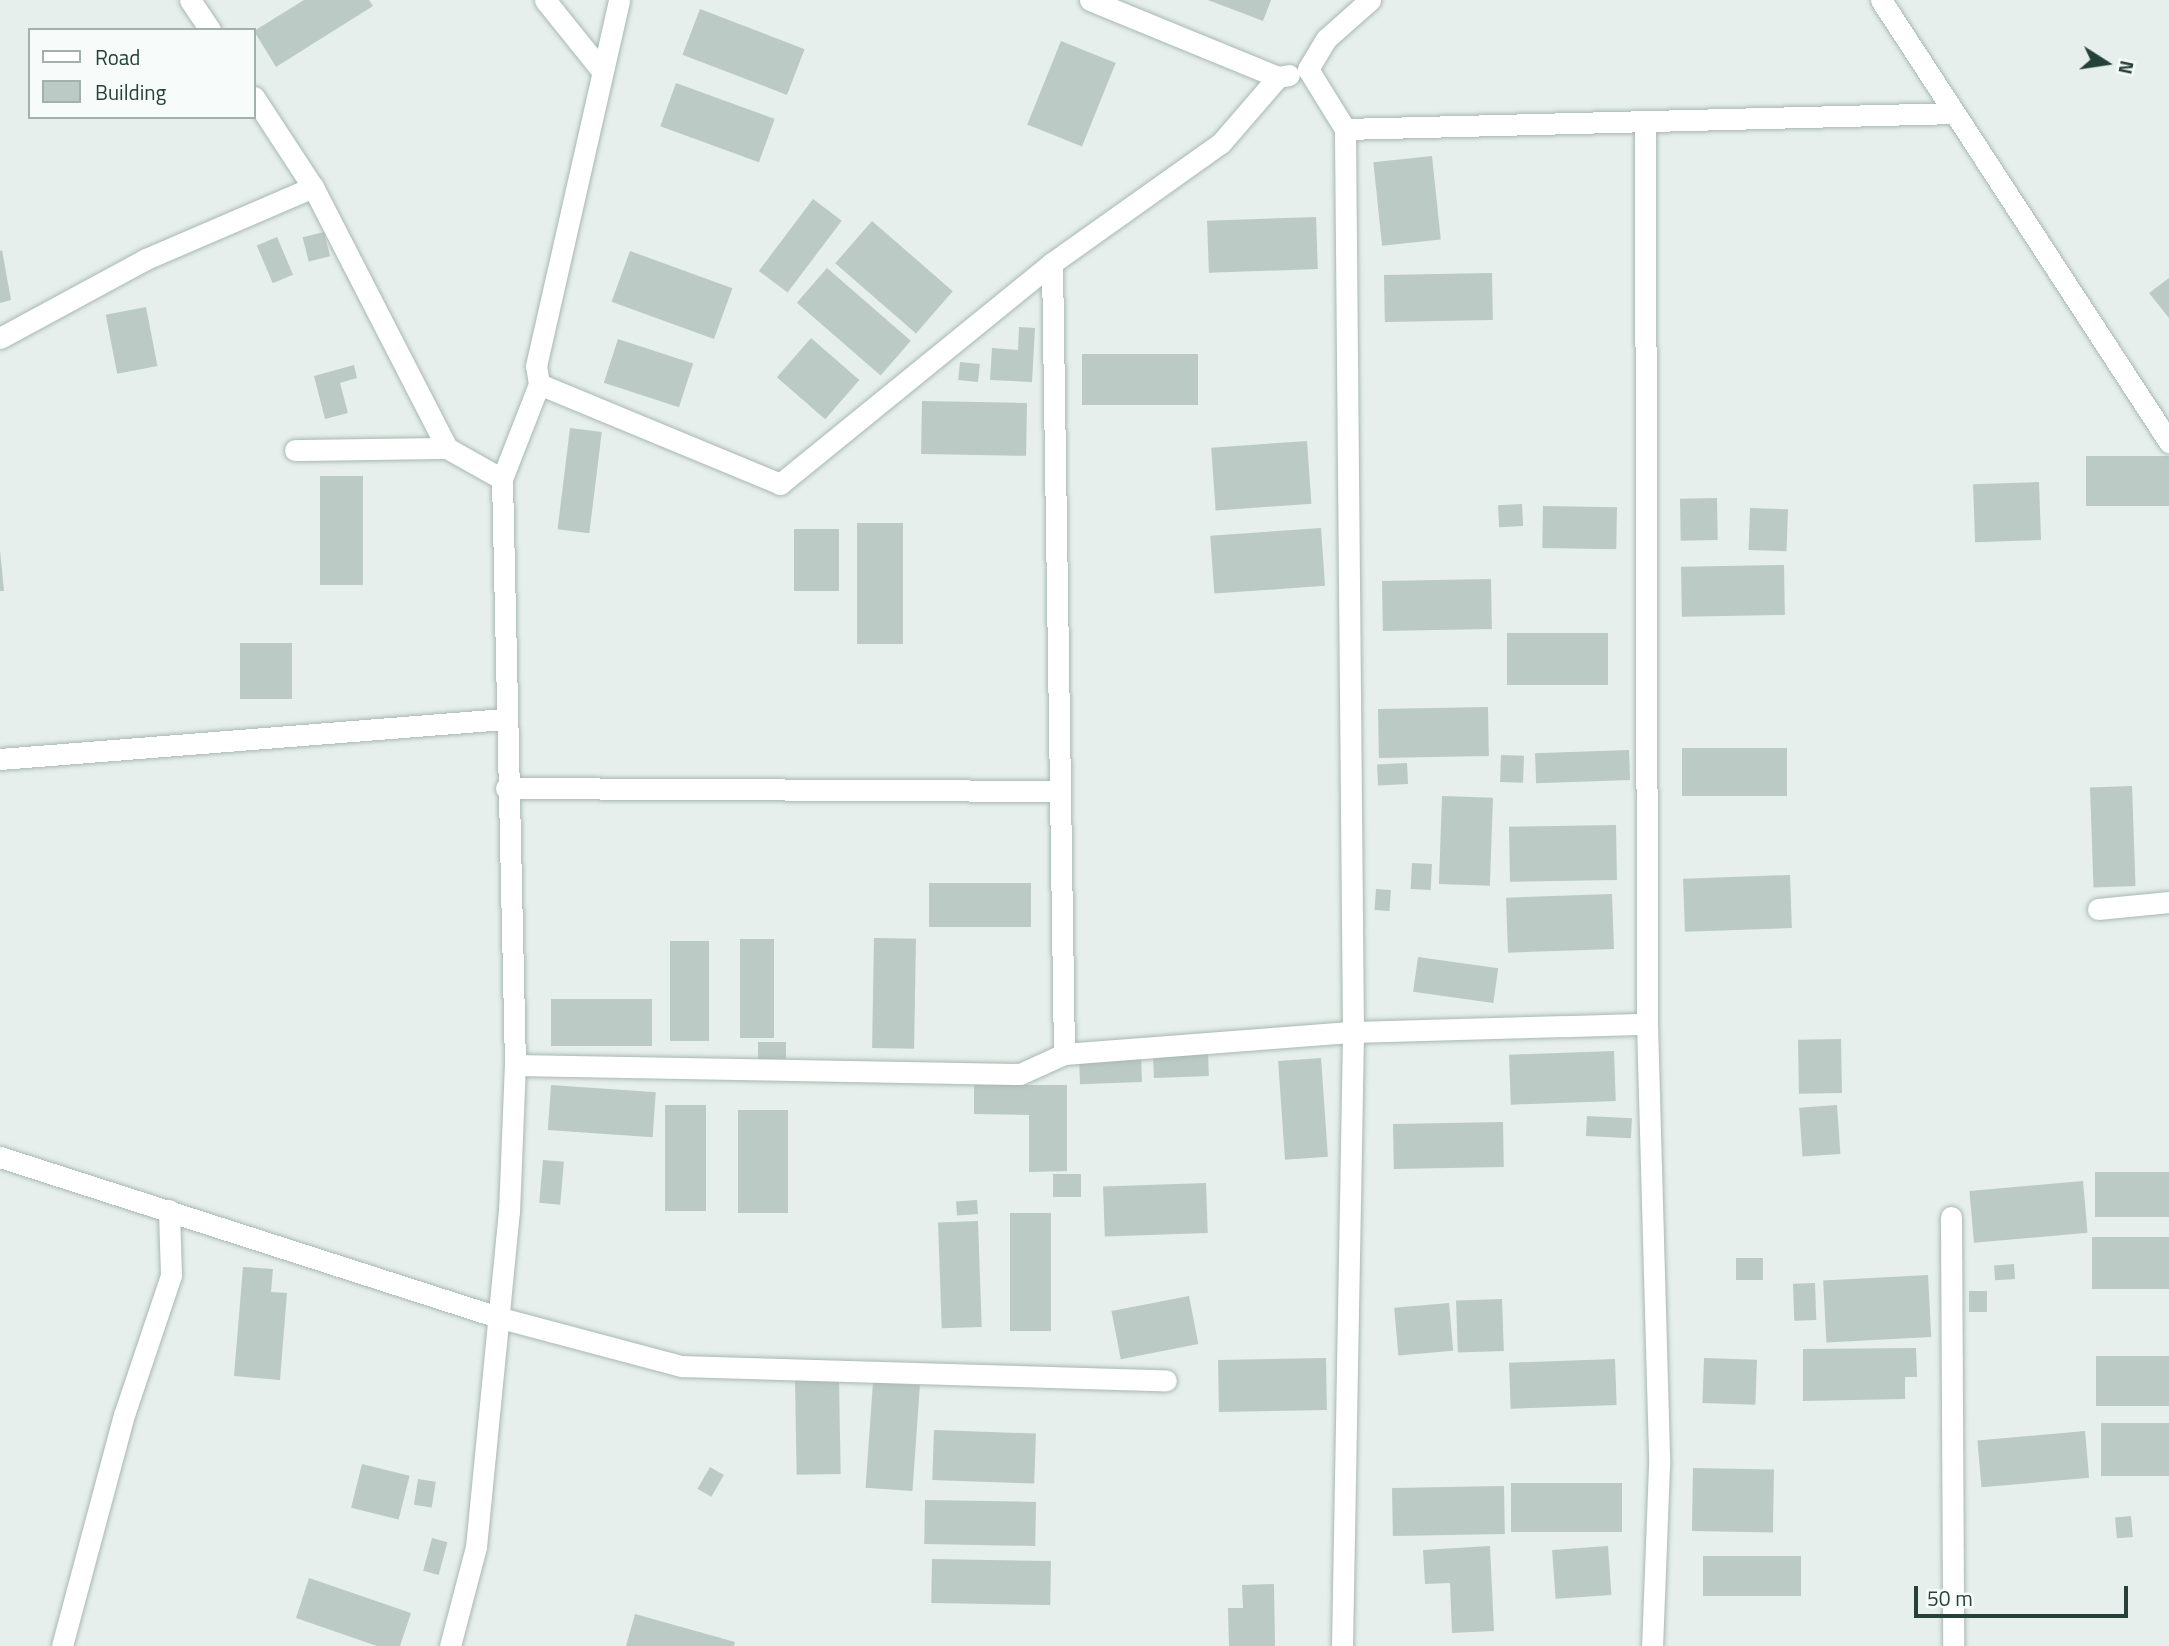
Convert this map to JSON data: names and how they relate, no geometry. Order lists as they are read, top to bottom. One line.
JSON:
{"legend":["Road","Building"],"scale_bar":"50 m","north":"right"}
